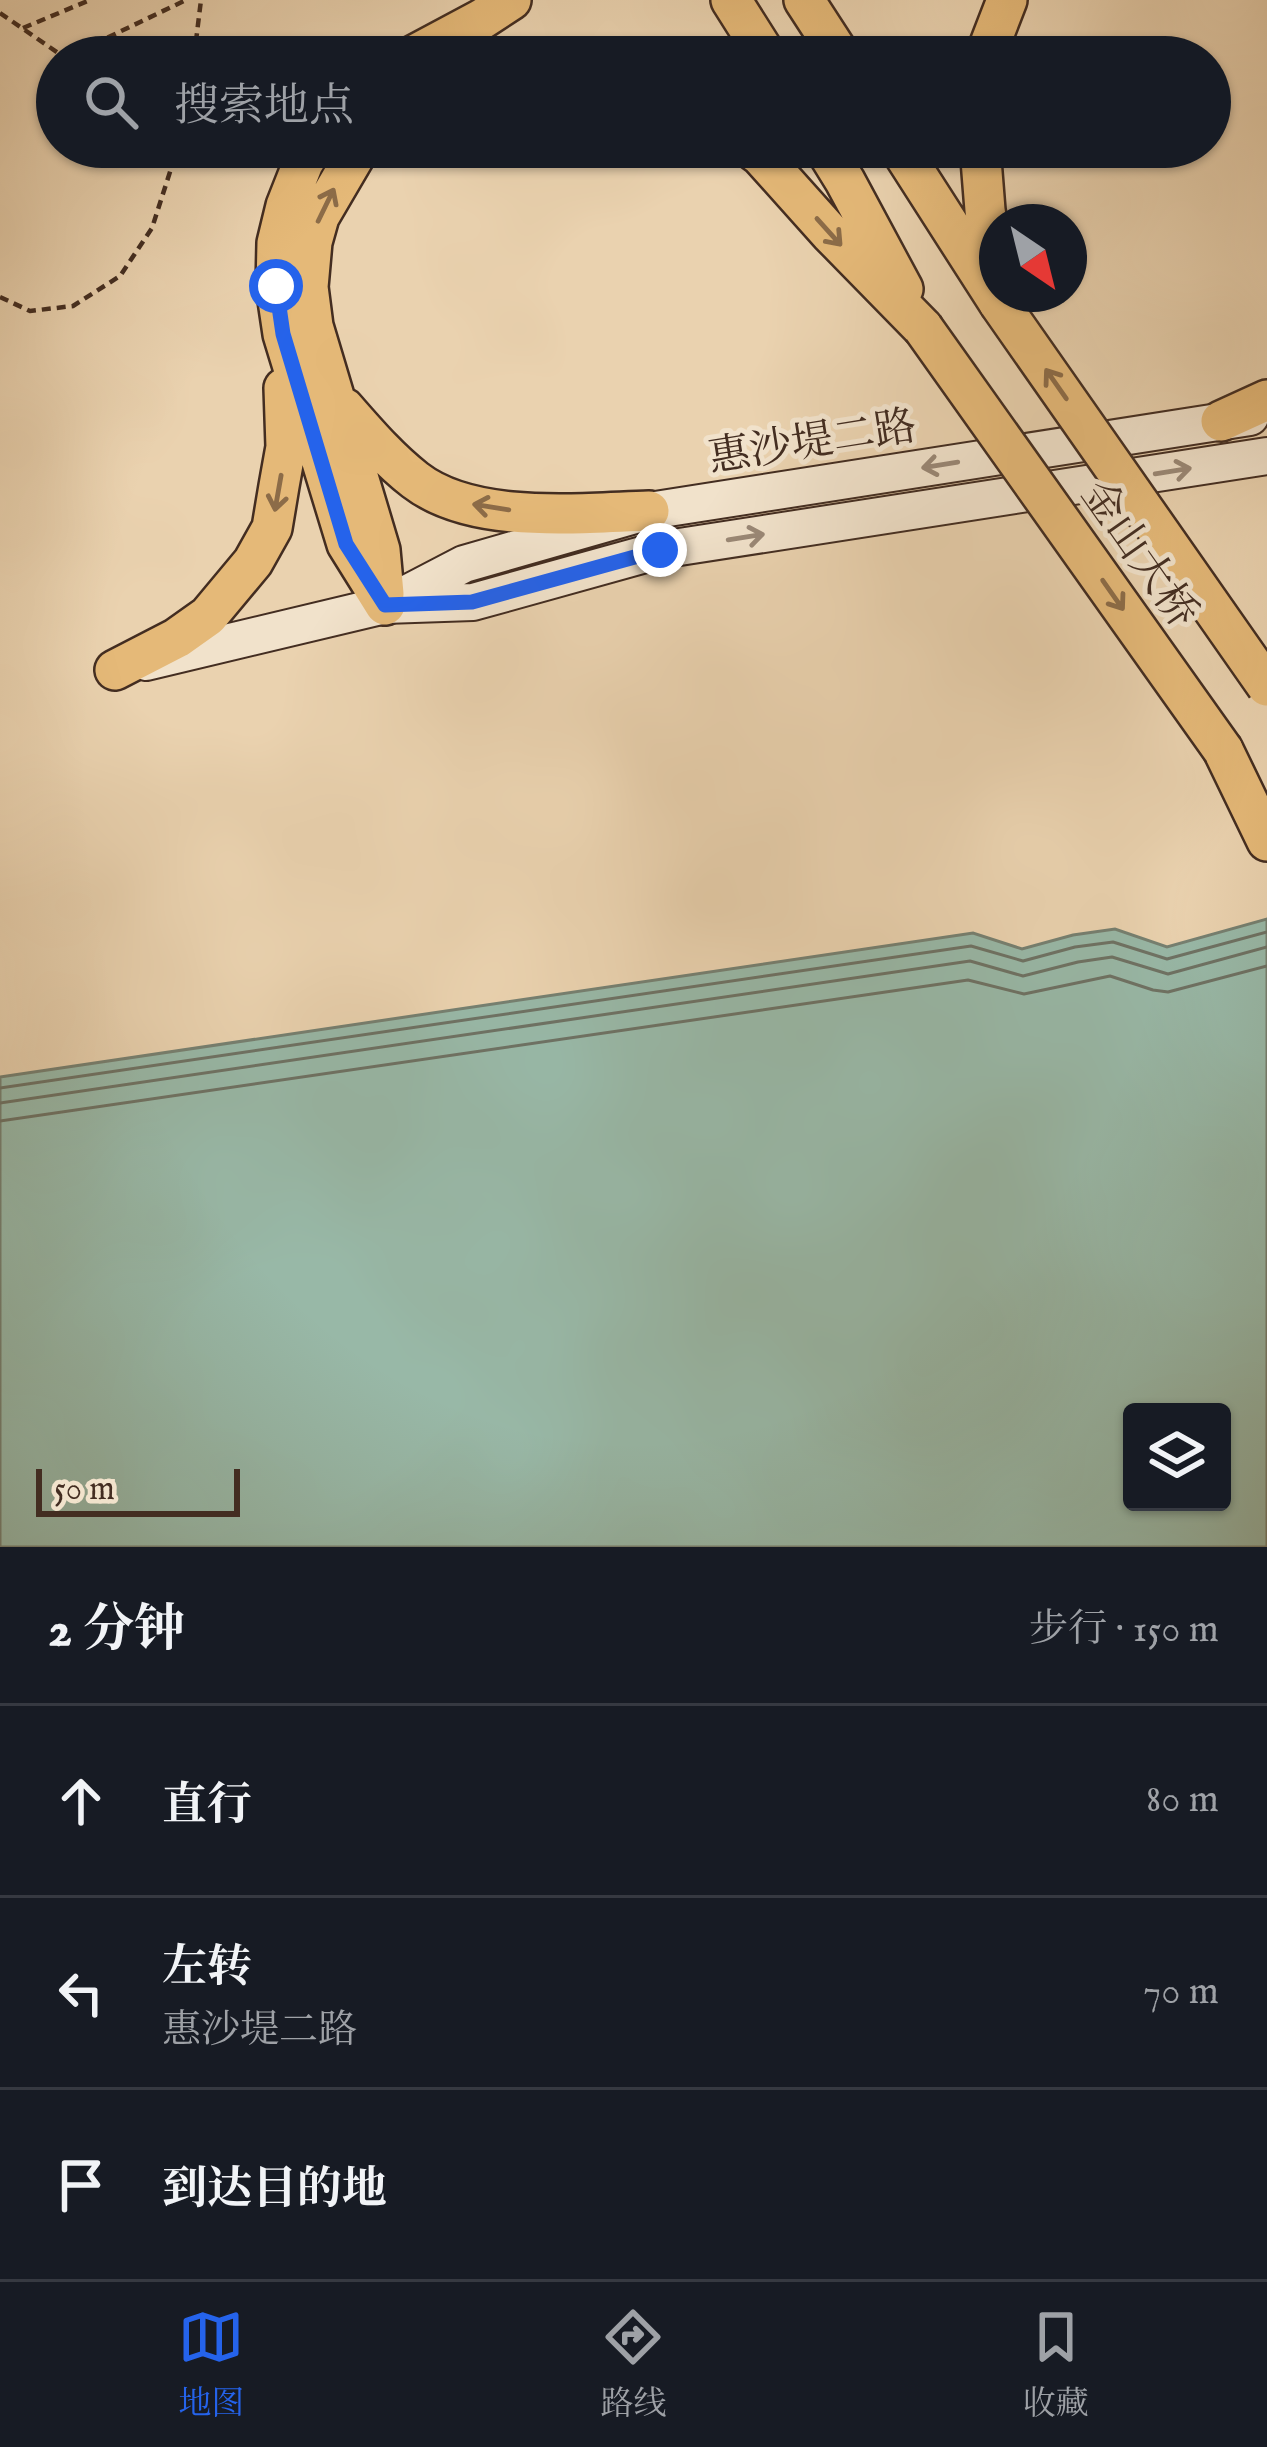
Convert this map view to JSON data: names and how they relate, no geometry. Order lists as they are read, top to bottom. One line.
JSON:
{"streets":{"main road":["惠沙堤二路","金山大桥"]},"scale_bar":"50 m","north":"bottom right","page":{"search":"搜索地点","scale":"50 m","heading":["2 分钟","步行 · 150 m"],"list":[["直行","80 m"],["左转","惠沙堤二路","70 m"],"到达目的地"],"nav":["地图","路线","收藏"]}}
